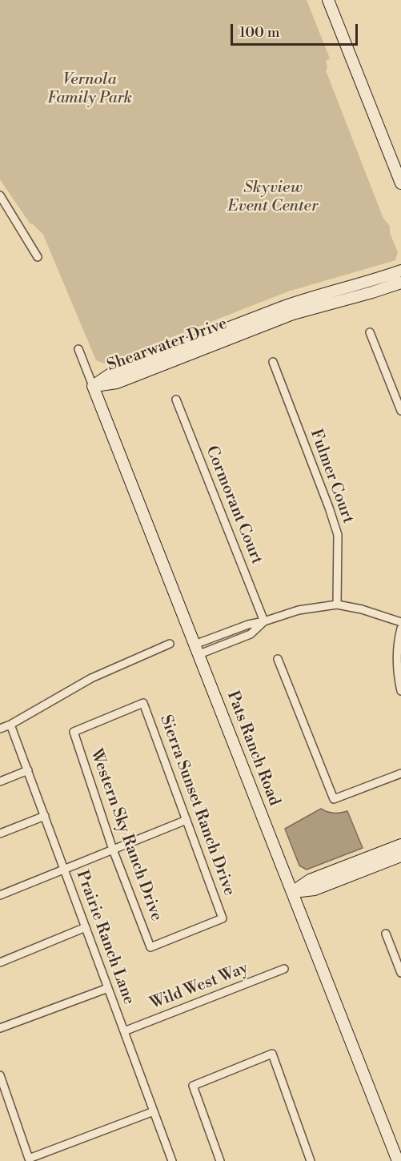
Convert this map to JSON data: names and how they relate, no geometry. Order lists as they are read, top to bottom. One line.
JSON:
{"streets":{"street":["Shearwater Drive","Fulmer Court","Cormorant Court","Pats Ranch Road","Sierra Sunset Ranch Drive","Western Sky Ranch Drive","Prairie Ranch Lane","Wild West Way"]},"crossings":[["Shearwater Drive","Pats Ranch Road"],["Sierra Sunset Ranch Drive","Western Sky Ranch Drive"],["Prairie Ranch Lane","Wild West Way"]],"parks":["Vernola Family Park","Skyview Event Center"],"scale_bar":"100 m"}
